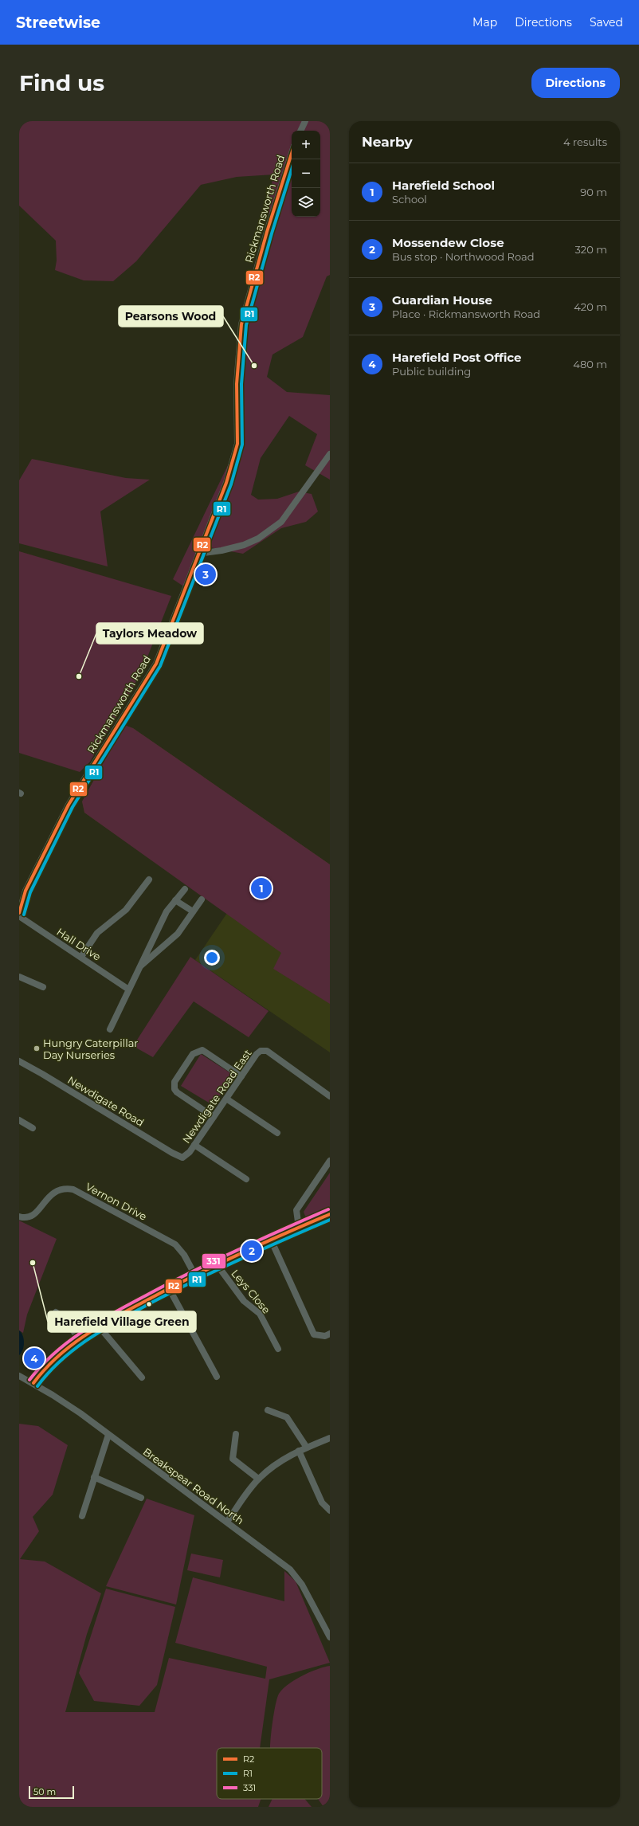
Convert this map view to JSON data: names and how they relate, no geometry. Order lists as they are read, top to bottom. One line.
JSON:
{"streets":{"street":["Rickmansworth Road","Hall Drive","Newdigate Road East","Newdigate Road","Vernon Drive","Leys Close","Breakspear Road North"]},"crossings":[["Newdigate Road East","Newdigate Road"]],"places":["Pearsons Wood","Taylors Meadow","Hungry Caterpillar Day Nurseries","Harefield Village Green"],"lines":["transit line R2","transit line R1","transit line 331"],"legend":["R2","R1","331"],"scale_bar":"50 m","page":{"header":"Streetwise","nav":["Map","Directions","Saved"],"buttons":"Directions","title":"Find us","heading":["Nearby","4 results"],"map_buttons":["+","−"],"list":[{"mark":"1","name":"Harefield School","note":"School","value":"90 m"},{"mark":"2","name":"Mossendew Close","note":"Bus stop · Northwood Road","value":"320 m"},{"mark":"3","name":"Guardian House","note":"Place · Rickmansworth Road","value":"420 m"},{"mark":"4","name":"Harefield Post Office","note":"Public building","value":"480 m"}],"pins":["3","1","2","4"],"scale":"50 m"}}
